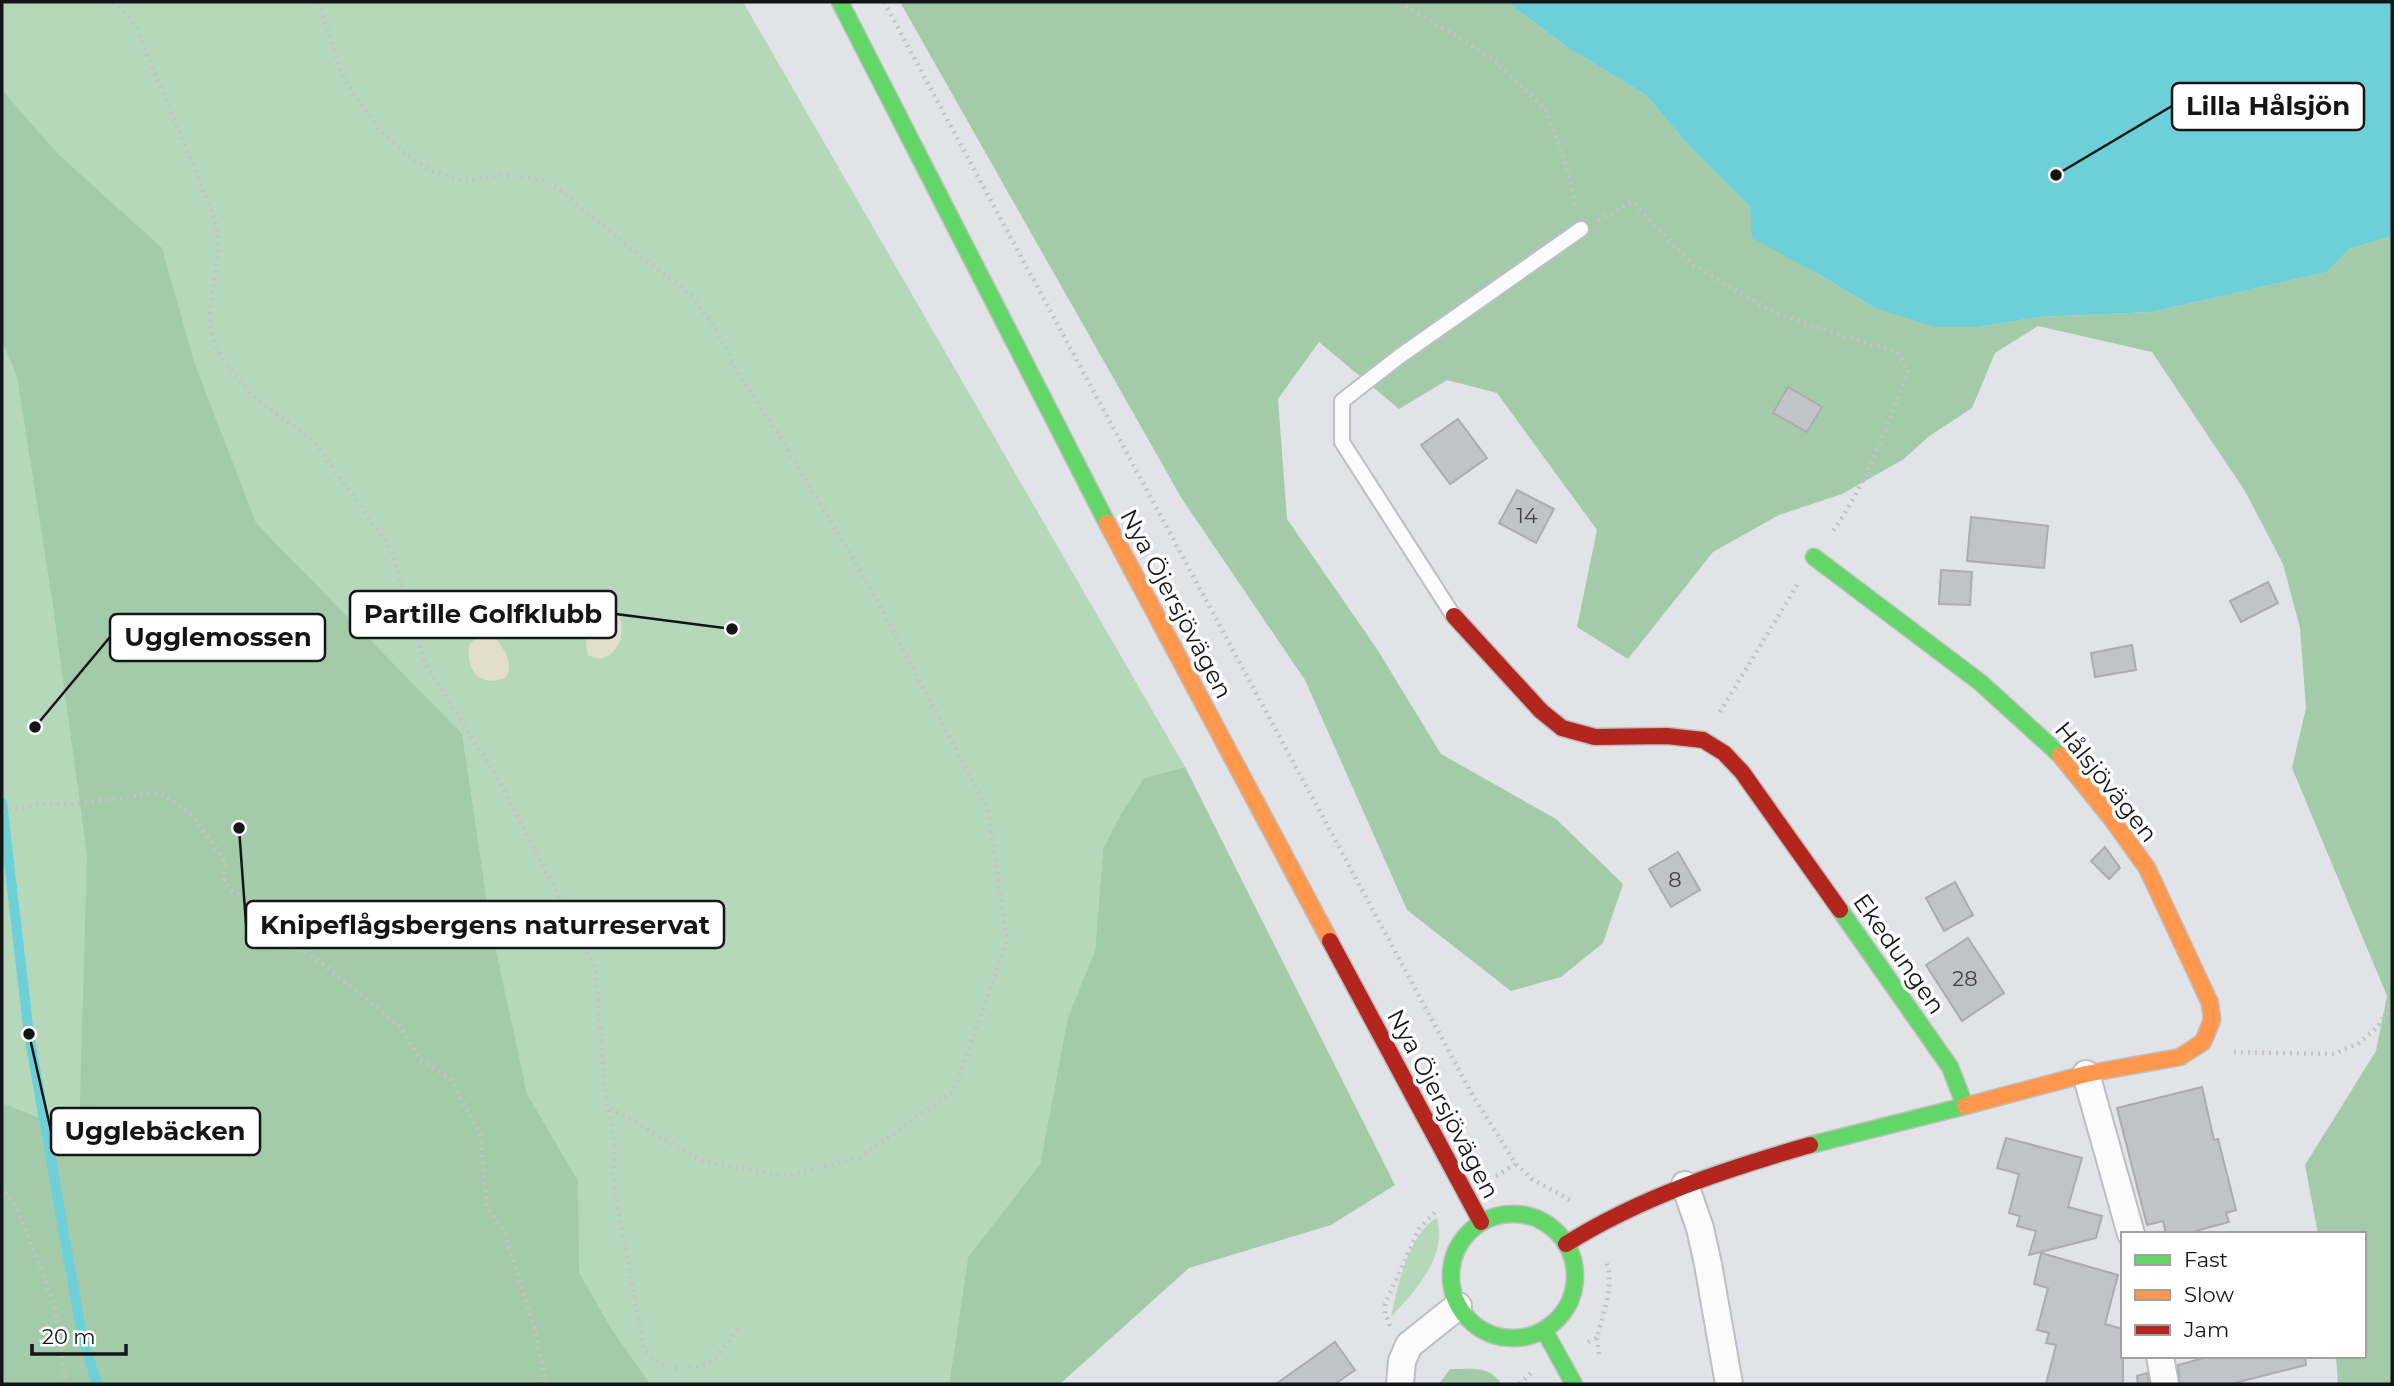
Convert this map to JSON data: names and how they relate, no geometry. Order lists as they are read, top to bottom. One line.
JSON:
{"streets":{"street":["Nya Öjersjövägen","Hålsjövägen","Ekedungen"]},"places":["Lilla Hålsjön","Partille Golfklubb","Ugglemossen","Knipeflågsbergens naturreservat","Ugglebäcken"],"house_numbers":["14","8","28"],"legend":["Fast","Slow","Jam"],"scale_bar":"20 m"}
